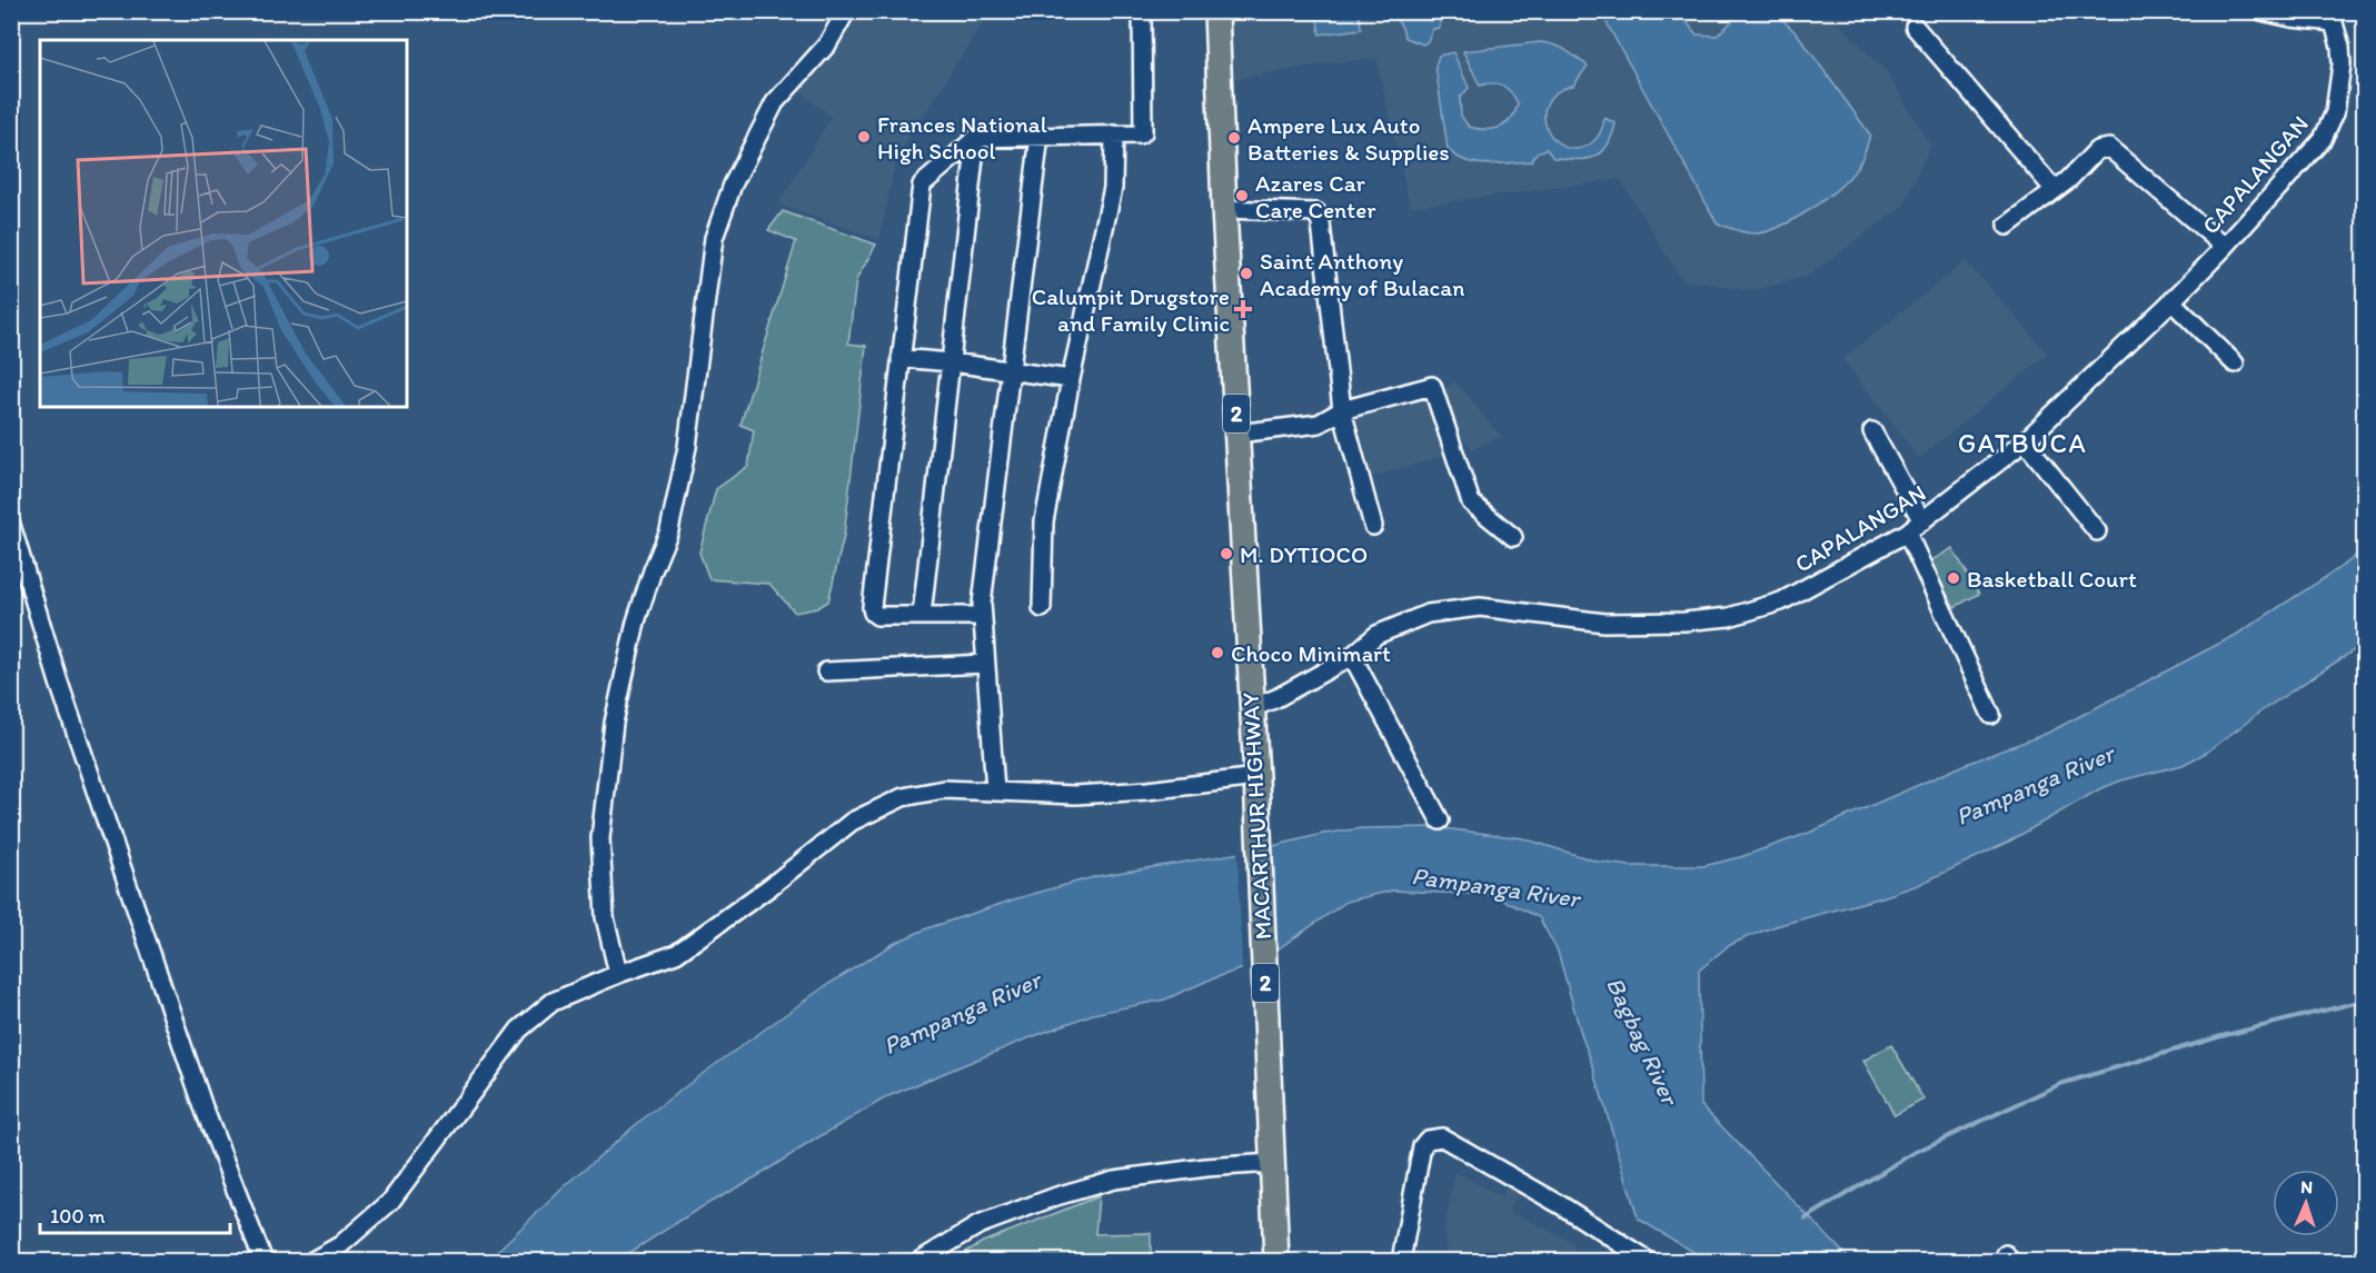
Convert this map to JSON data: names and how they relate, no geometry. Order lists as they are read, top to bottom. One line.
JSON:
{"streets":{"highway":["2","MACARTHUR HIGHWAY"],"street":["CAPALANGAN"]},"crossings":[["CAPALANGAN","MACARTHUR HIGHWAY"]],"districts":["GATBUCA"],"water":["Pampanga River","Bagbag River"],"places":{"other":["Frances National High School","Ampere Lux Auto Batteries & Supplies","Azares Car Care Center","Saint Anthony Academy of Bulacan","M. DYTIOCO","Basketball Court","Choco Minimart"],"health":["Calumpit Drugstore and Family Clinic"]},"scale_bar":"100 m","north":"top"}
